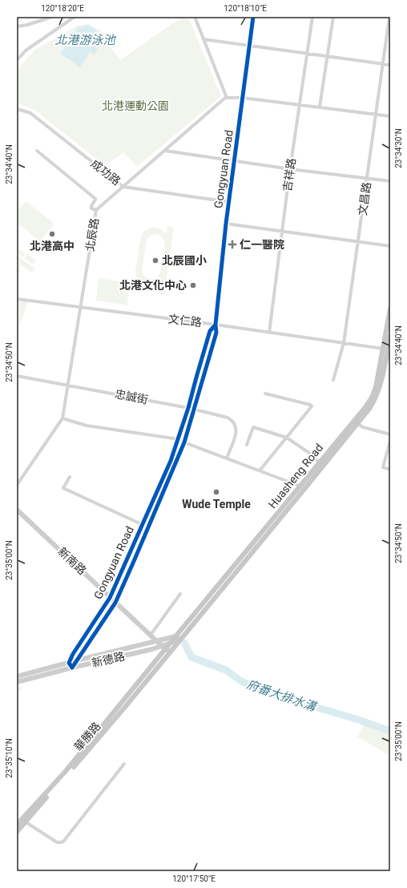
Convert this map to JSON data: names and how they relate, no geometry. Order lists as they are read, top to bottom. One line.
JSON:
{"streets":{"main road":["Huasheng Road","新南路","新德路","華勝路"],"street":["Gongyuan Road","成功路","吉祥路","文昌路","北辰路","文仁路","忠誠街"]},"crossings":[["Gongyuan Road","成功路"],["Gongyuan Road","文仁路"],["Gongyuan Road","忠誠街"],["Gongyuan Road","新南路"],["Gongyuan Road","新德路"],["成功路","北辰路"],["吉祥路","文仁路"],["文昌路","文仁路"],["北辰路","文仁路"],["北辰路","忠誠街"],["文仁路","Huasheng Road"],["Huasheng Road","新德路"],["新南路","新德路"],["新南路","華勝路"],["新德路","華勝路"]],"water":["北港游泳池","府番大排水溝"],"parks":["北港運動公園"],"places":{"other":["北港高中","北辰國小","北港文化中心","Wude Temple"],"health":["仁一醫院"]},"coordinates":["120°18'20\"E","120°18'10\"E","23°34'30\"N","23°34'40\"N","23°34'50\"N","23°35'00\"N","23°35'10\"N","120°17'50\"E"]}
